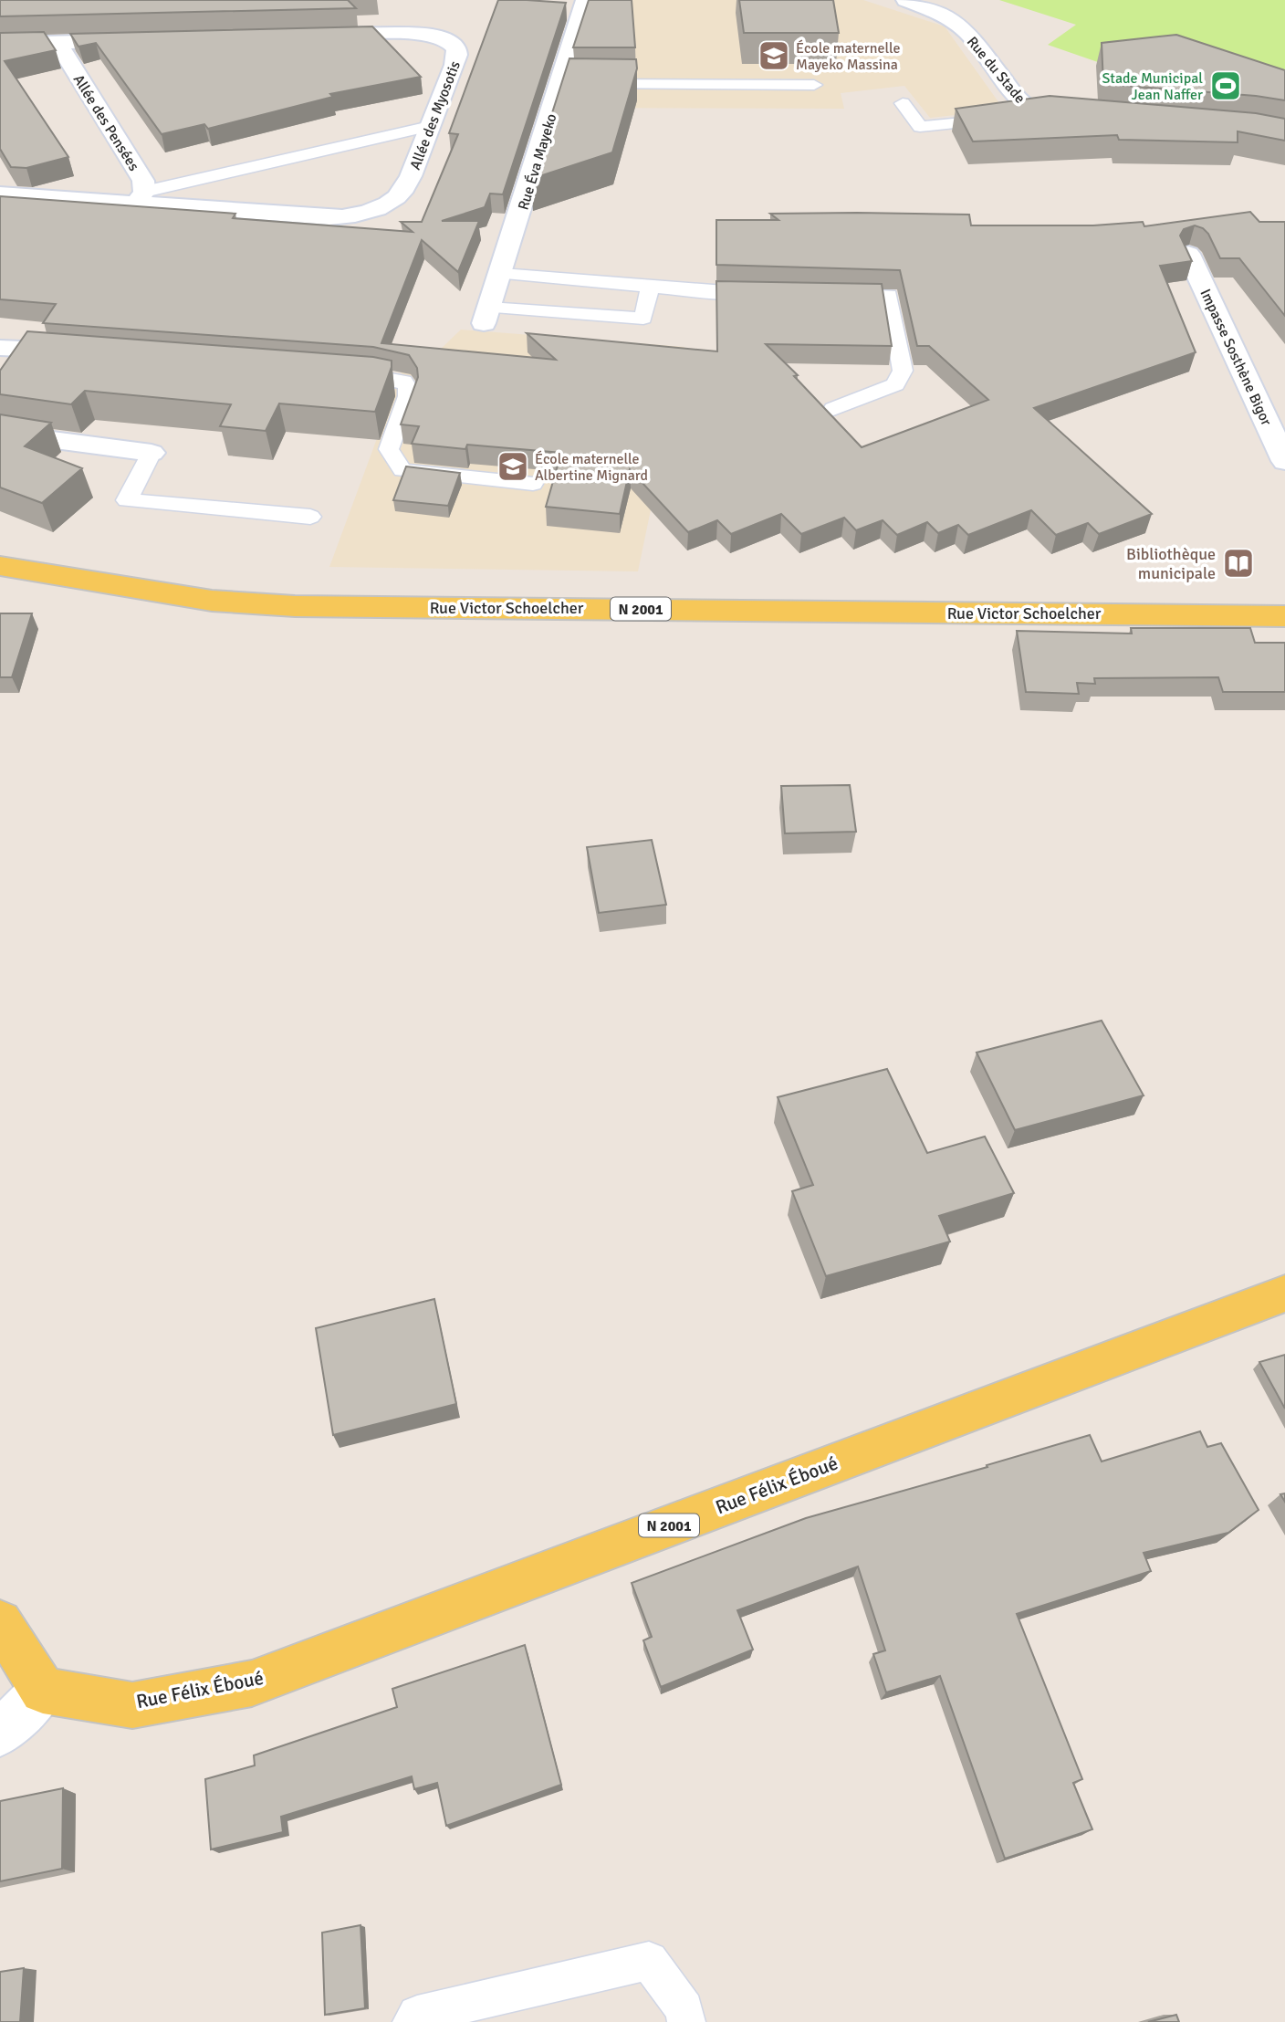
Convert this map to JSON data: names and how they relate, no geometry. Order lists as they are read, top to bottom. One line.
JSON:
{"streets":{"main road":["Rue Victor Schoelcher","N 2001","Rue Félix Éboué"],"street":["Rue du Stade","Allée des Myosotis","Allée des Pensées","Rue Éva Mayeko","Impasse Sosthène Bigor"]},"crossings":[["Allée des Myosotis","Allée des Pensées"]],"places":{"school or university":["École maternelle Mayeko Massina","École maternelle Albertine Mignard"],"sports":["Stade Municipal Jean Naffer"],"library":["Bibliothèque municipale"]}}
